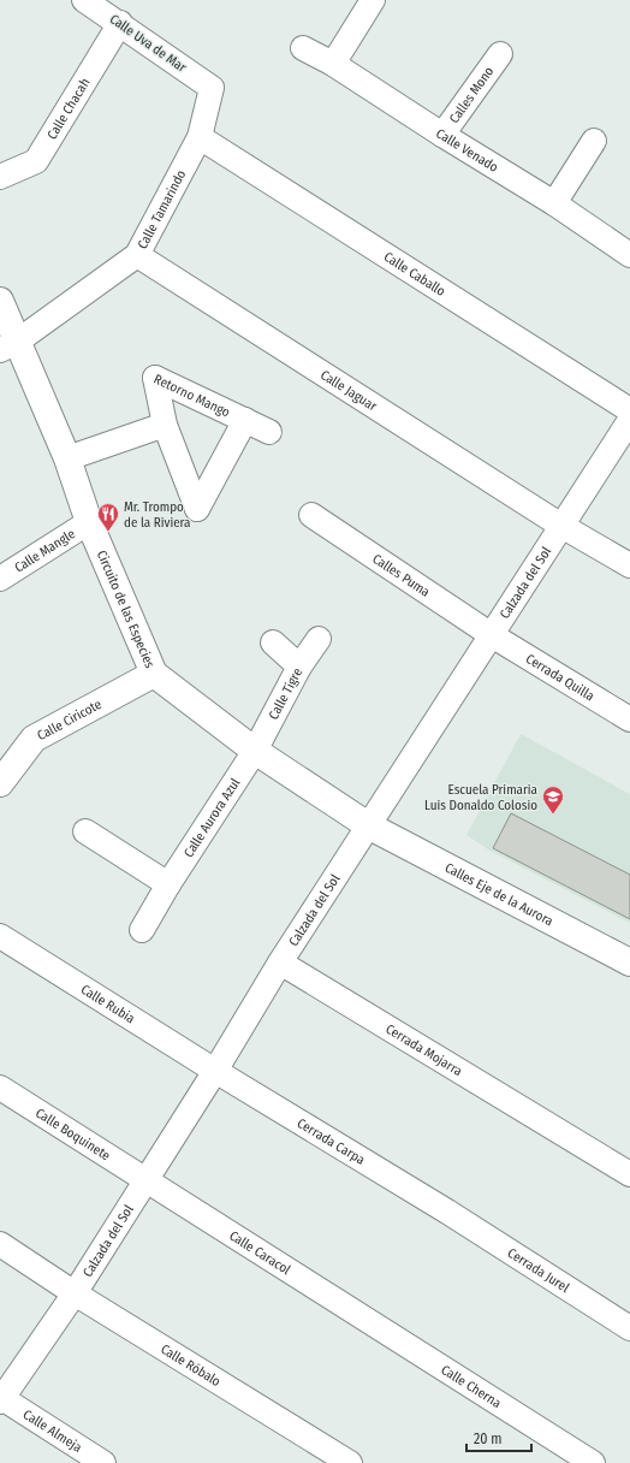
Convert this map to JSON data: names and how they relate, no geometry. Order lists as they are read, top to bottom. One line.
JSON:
{"streets":{"street":["Calle Uva de Mar","Calles Mono","Calle Chacah","Calle Venado","Calle Tamarindo","Calle Caballo","Calle Jaguar","Retorno Mango","Calle Mangle","Calles Puma","Calzada del Sol","Circuito de las Especies","Cerrada Quilla","Calle Tigre","Calle Ciricote","Calle Aurora Azul","Calles Eje de la Aurora","Calle Rubia","Cerrada Mojarra","Calle Boquinete","Cerrada Carpa","Calle Caracol","Cerrada Jurel","Calle Róbalo","Calle Cherna","Calle Almeja"]},"crossings":[["Calle Uva de Mar","Calle Chacah"],["Calle Uva de Mar","Calle Tamarindo"],["Calles Mono","Calle Venado"],["Calle Tamarindo","Calle Caballo"],["Calle Tamarindo","Calle Jaguar"],["Calle Tamarindo","Circuito de las Especies"],["Calle Jaguar","Calzada del Sol"],["Calle Mangle","Circuito de las Especies"],["Calles Puma","Calzada del Sol"],["Calles Puma","Cerrada Quilla"],["Calzada del Sol","Circuito de las Especies"],["Calzada del Sol","Cerrada Quilla"],["Calzada del Sol","Calles Eje de la Aurora"],["Calzada del Sol","Calle Rubia"],["Calzada del Sol","Cerrada Mojarra"],["Calzada del Sol","Calle Boquinete"],["Calzada del Sol","Cerrada Carpa"],["Calzada del Sol","Calle Caracol"],["Calzada del Sol","Calle Róbalo"],["Calzada del Sol","Calle Almeja"],["Circuito de las Especies","Calle Tigre"],["Circuito de las Especies","Calle Ciricote"],["Circuito de las Especies","Calle Aurora Azul"],["Circuito de las Especies","Calles Eje de la Aurora"],["Calle Tigre","Calle Aurora Azul"],["Calle Rubia","Cerrada Carpa"],["Calle Boquinete","Calle Caracol"],["Cerrada Carpa","Cerrada Jurel"],["Calle Caracol","Calle Cherna"]],"places":{"restaurant":["Mr. Trompo de la Riviera"],"school or university":["Escuela Primaria Luis Donaldo Colosio"]},"scale_bar":"20 m"}
